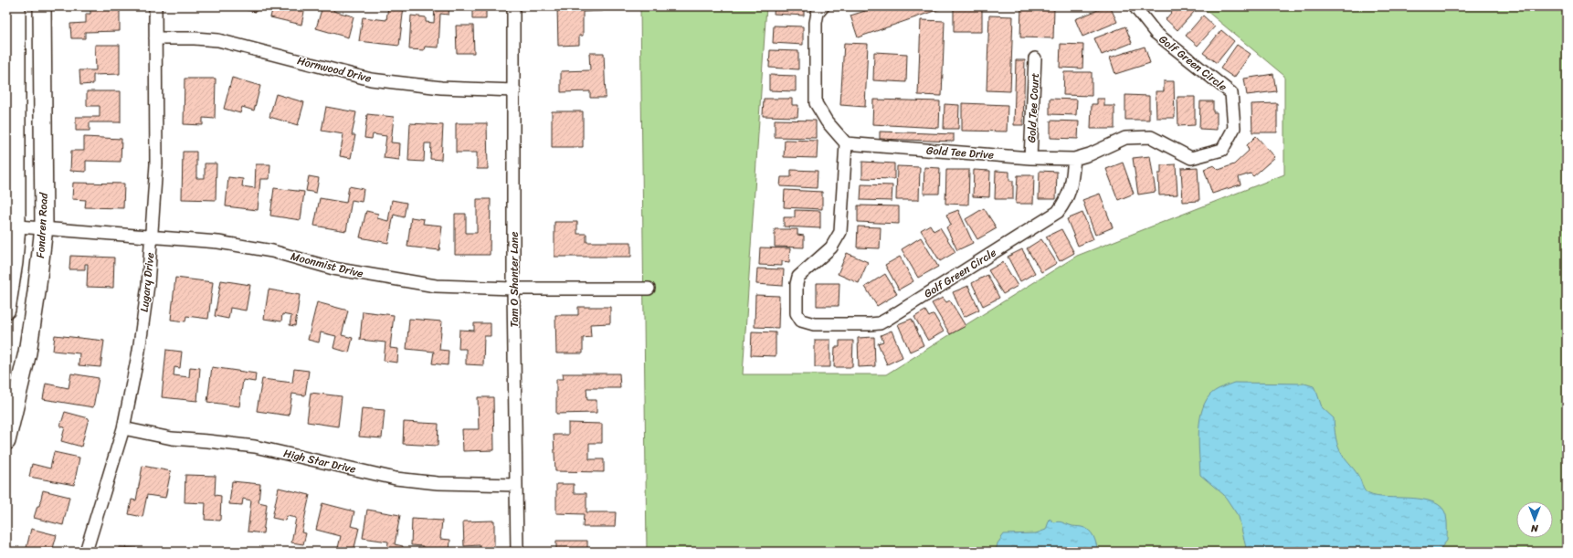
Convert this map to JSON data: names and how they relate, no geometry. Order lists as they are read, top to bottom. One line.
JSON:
{"streets":{"main road":["Fondren Road"],"street":["Golf Green Circle","Hornwood Drive","Gold Tee Court","Gold Tee Drive","Moonmist Drive","Tam O Shanter Lane","Lugary Drive","High Star Drive"]},"crossings":[["Golf Green Circle","Gold Tee Drive"],["Hornwood Drive","Tam O Shanter Lane"],["Hornwood Drive","Lugary Drive"],["Gold Tee Court","Gold Tee Drive"],["Fondren Road","Moonmist Drive"],["Moonmist Drive","Tam O Shanter Lane"],["Moonmist Drive","Lugary Drive"],["Tam O Shanter Lane","High Star Drive"],["Lugary Drive","High Star Drive"]],"north":"bottom"}
